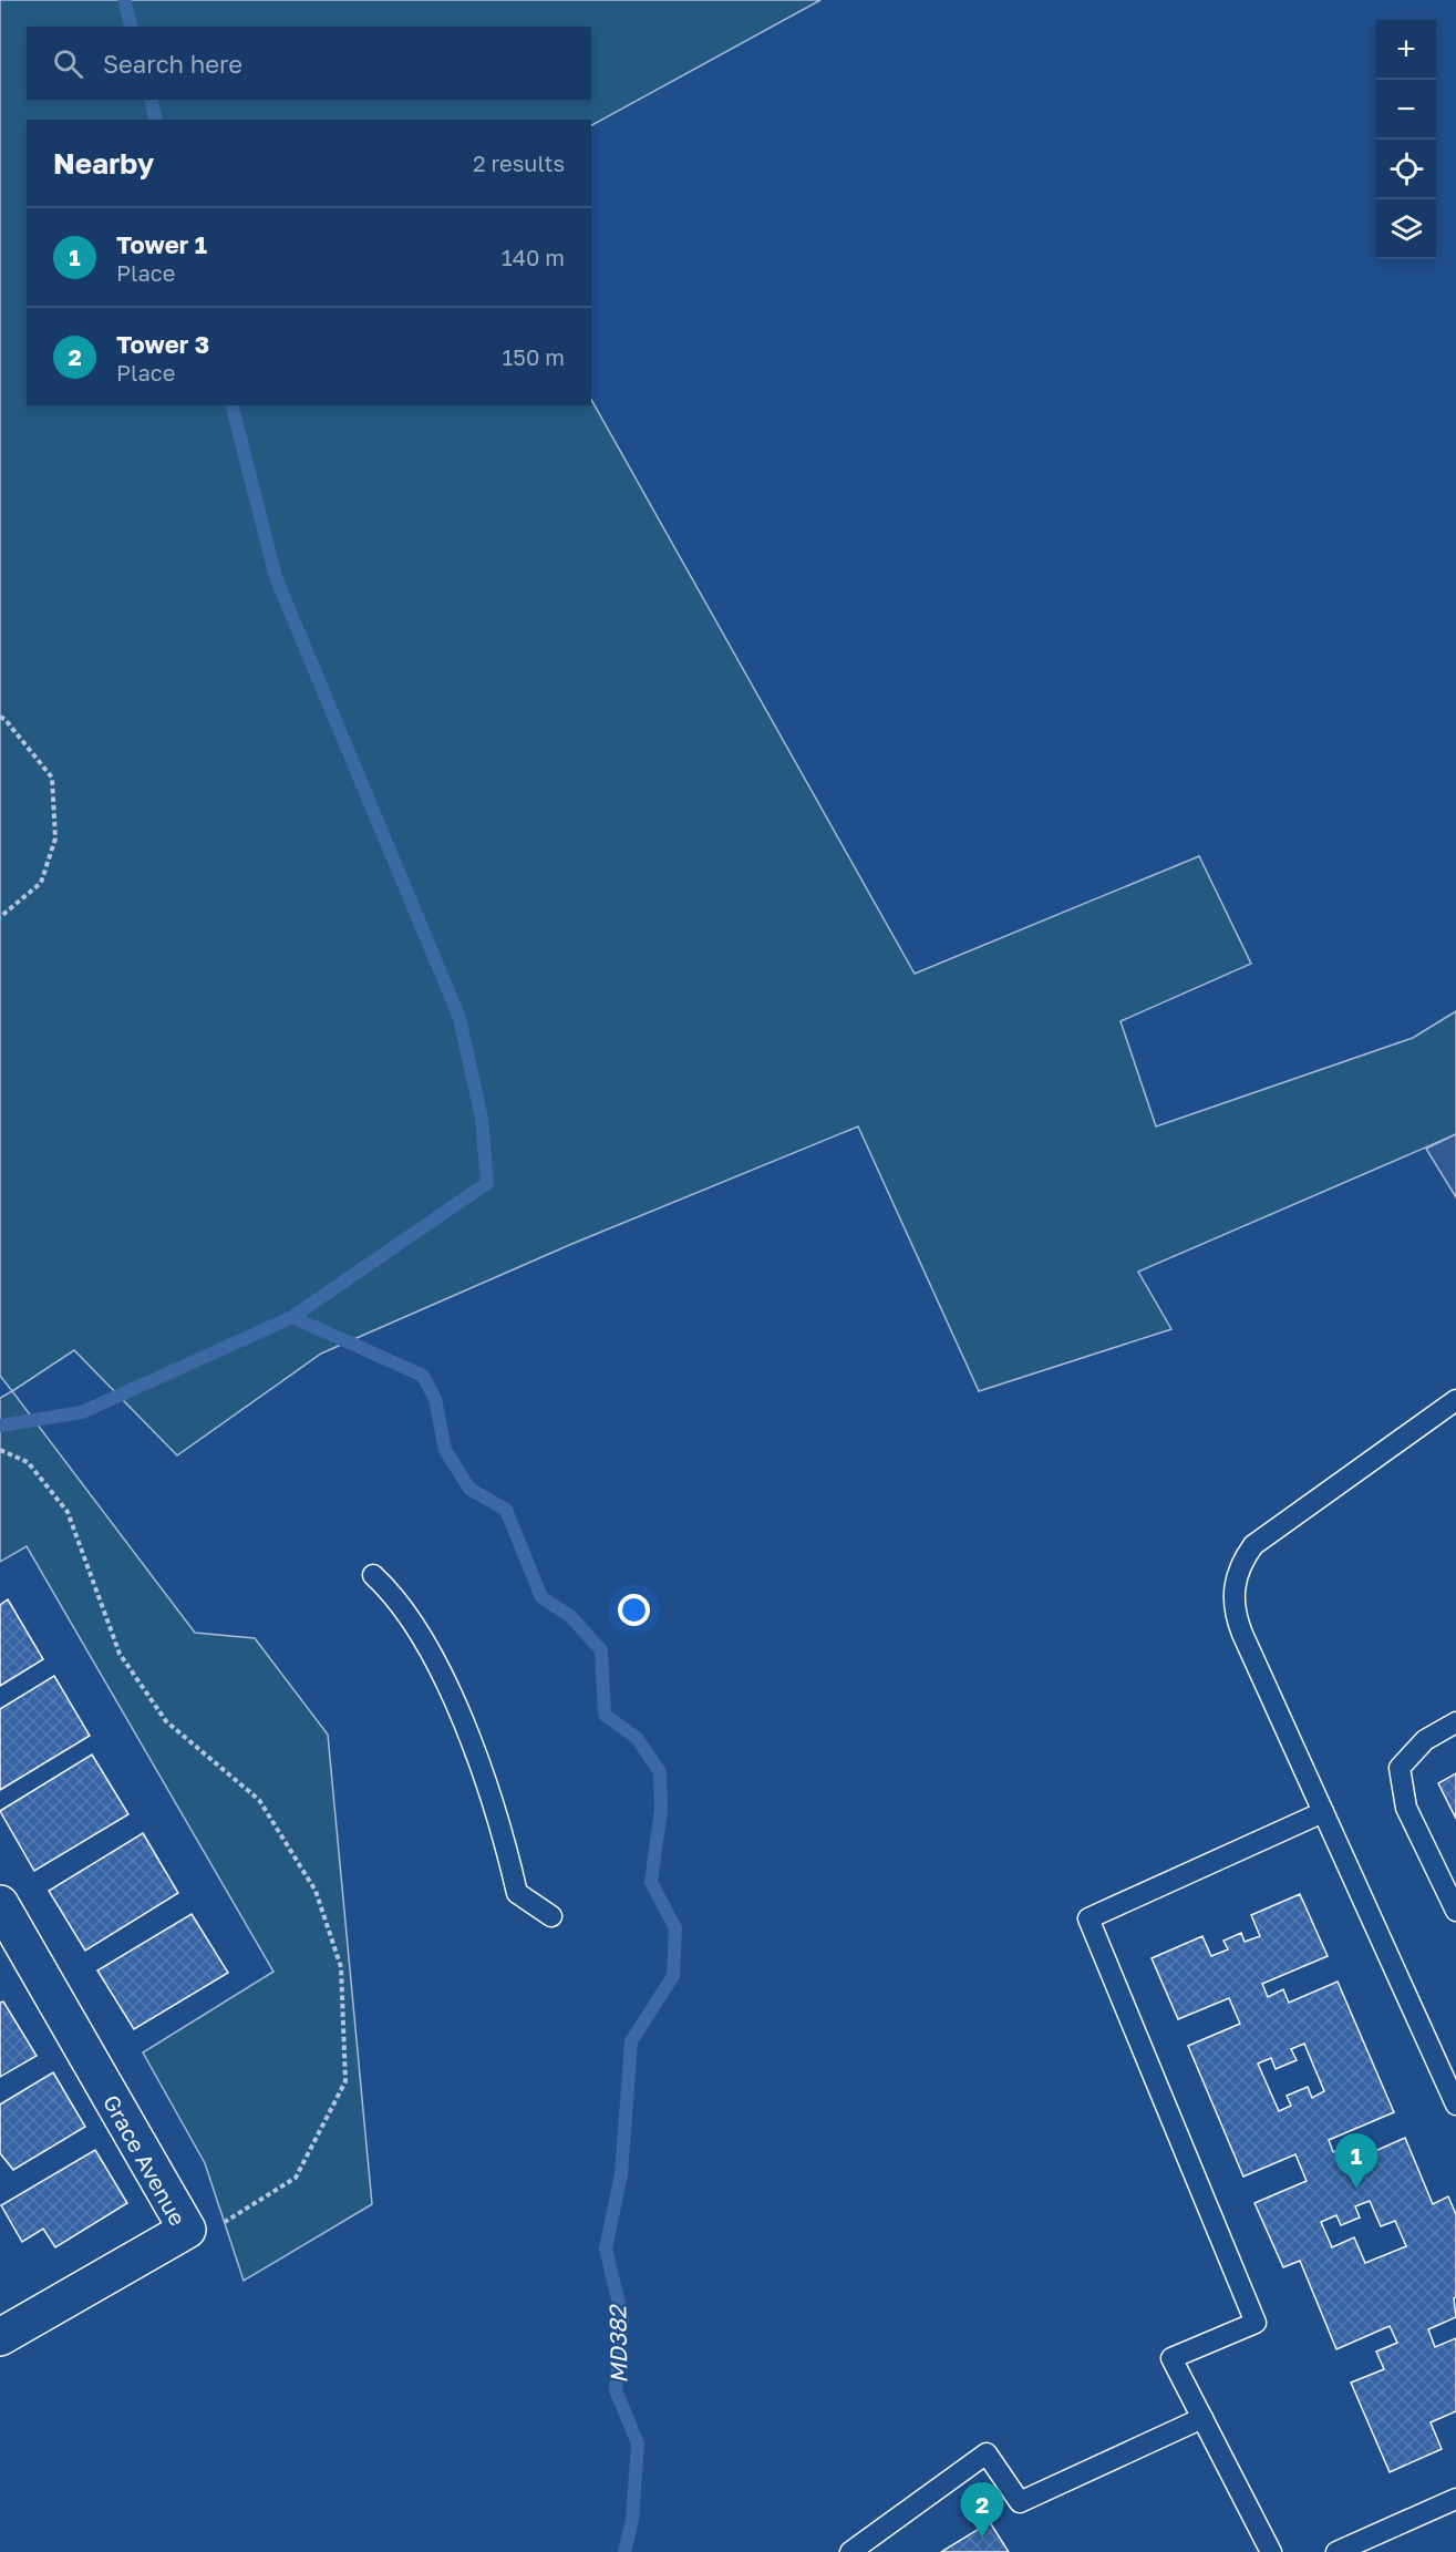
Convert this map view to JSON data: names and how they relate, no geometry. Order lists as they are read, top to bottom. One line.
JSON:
{"streets":{"street":["Grace Avenue"]},"water":["MD382"],"page":{"map_buttons":["+","−"],"search":"Search here","heading":["Nearby","2 results"],"list":[{"mark":"1","name":"Tower 1","note":"Place","value":"140 m"},{"mark":"2","name":"Tower 3","note":"Place","value":"150 m"}],"pins":["1","2"]}}
